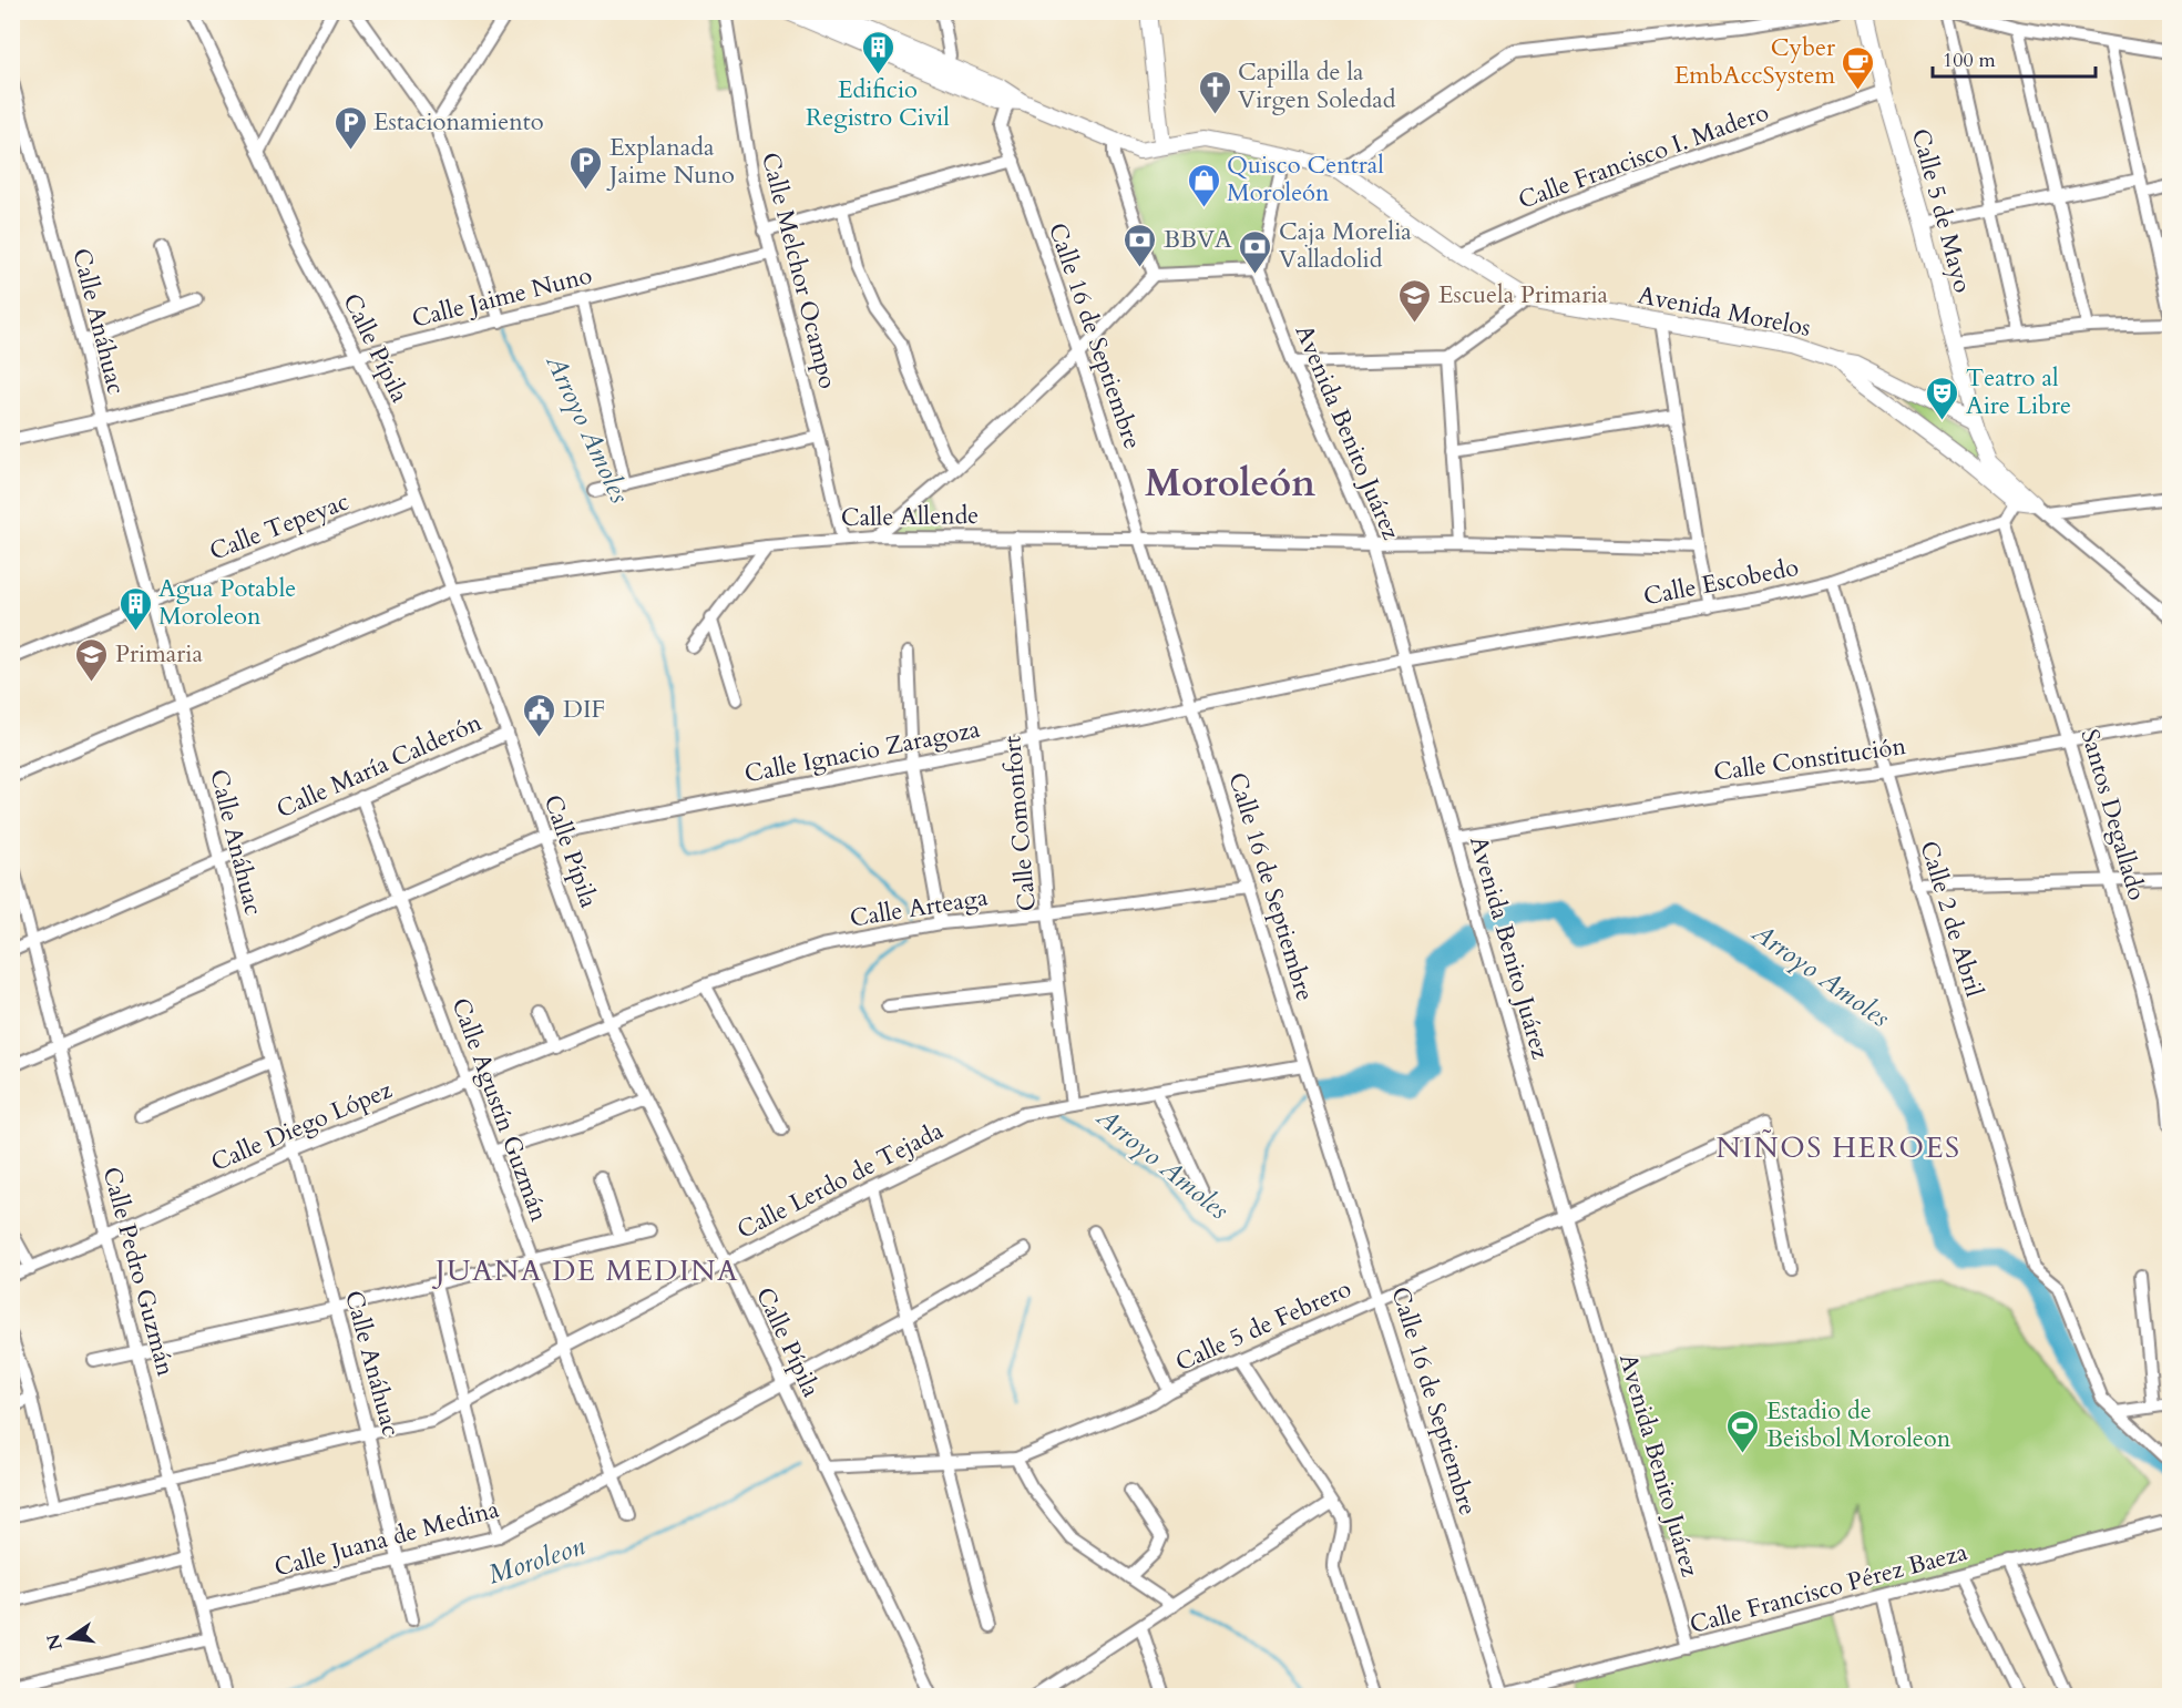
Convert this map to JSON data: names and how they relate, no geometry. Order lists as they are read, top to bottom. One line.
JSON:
{"streets":{"street":["Calle Francisco I. Madero","Calle 5 de Mayo","Calle Melchor Ocampo","Calle Jaime Nuno","Avenida Morelos","Calle Anáhuac","Calle 16 de Septiembre","Calle Pípila","Avenida Benito Juárez","Calle Allende","Calle Tepeyac","Calle Escobedo","Calle Ignacio Zaragoza","Calle Constitución","Calle María Calderón","Santos Degallado","Calle Comonfort","Calle Arteaga","Calle 2 de Abril","Calle Agustín Guzmán","Calle Diego López","Calle Lerdo de Tejada","Calle Pedro Guzmán","Calle 5 de Febrero","Calle Juana de Medina","Calle Francisco Pérez Baeza"]},"crossings":[["Calle Francisco I. Madero","Calle 5 de Mayo"],["Calle Francisco I. Madero","Avenida Morelos"],["Calle 5 de Mayo","Avenida Morelos"],["Calle Melchor Ocampo","Calle Jaime Nuno"],["Calle Melchor Ocampo","Calle Allende"],["Calle Jaime Nuno","Calle Anáhuac"],["Calle Jaime Nuno","Calle Pípila"],["Calle Anáhuac","Calle Allende"],["Calle Anáhuac","Calle Tepeyac"],["Calle Anáhuac","Calle Ignacio Zaragoza"],["Calle Anáhuac","Calle María Calderón"],["Calle Anáhuac","Calle Diego López"],["Calle Anáhuac","Calle Lerdo de Tejada"],["Calle Anáhuac","Calle Juana de Medina"],["Calle 16 de Septiembre","Calle Allende"],["Calle 16 de Septiembre","Calle Escobedo"],["Calle 16 de Septiembre","Calle Ignacio Zaragoza"],["Calle 16 de Septiembre","Calle Arteaga"],["Calle 16 de Septiembre","Calle 5 de Febrero"],["Calle 16 de Septiembre","Calle Francisco Pérez Baeza"],["Calle Pípila","Calle Allende"],["Calle Pípila","Calle Tepeyac"],["Calle Pípila","Calle Ignacio Zaragoza"],["Calle Pípila","Calle María Calderón"],["Calle Pípila","Calle Arteaga"],["Calle Pípila","Calle Diego López"],["Calle Pípila","Calle Lerdo de Tejada"],["Calle Pípila","Calle 5 de Febrero"],["Calle Pípila","Calle Juana de Medina"],["Avenida Benito Juárez","Calle Allende"],["Avenida Benito Juárez","Calle Escobedo"],["Avenida Benito Juárez","Calle Constitución"],["Avenida Benito Juárez","Calle 5 de Febrero"],["Avenida Benito Juárez","Calle Francisco Pérez Baeza"],["Calle Allende","Calle Comonfort"],["Calle Escobedo","Calle Ignacio Zaragoza"],["Calle Escobedo","Santos Degallado"],["Calle Escobedo","Calle 2 de Abril"],["Calle Ignacio Zaragoza","Calle Comonfort"],["Calle Ignacio Zaragoza","Calle Agustín Guzmán"],["Calle Ignacio Zaragoza","Calle Pedro Guzmán"],["Calle Constitución","Santos Degallado"],["Calle Constitución","Calle 2 de Abril"],["Calle María Calderón","Calle Agustín Guzmán"],["Calle María Calderón","Calle Pedro Guzmán"],["Calle Comonfort","Calle Arteaga"],["Calle Comonfort","Calle Lerdo de Tejada"],["Calle Arteaga","Calle Diego López"],["Calle Agustín Guzmán","Calle Diego López"],["Calle Agustín Guzmán","Calle Lerdo de Tejada"],["Calle Agustín Guzmán","Calle Juana de Medina"],["Calle Diego López","Calle Pedro Guzmán"],["Calle Lerdo de Tejada","Calle Pedro Guzmán"],["Calle Pedro Guzmán","Calle Juana de Medina"]],"districts":["Moroleón","NIÑOS HEROES","JUANA DE MEDINA"],"water":["Arroyo Amoles","Moroleon"],"places":{"building":["Edificio Registro Civil","Agua Potable Moroleon"],"cafe":["Cyber EmbAccSystem"],"church":["Capilla de la Virgen Soledad"],"parking":["Estacionamiento","Explanada Jaime Nuno"],"shop":["Quisco Central Moroleón"],"bank":["BBVA","Caja Morelia Valladolid"],"school or university":["Escuela Primaria","Primaria"],"theatre":["Teatro al Aire Libre"],"public building":["DIF"],"sports":["Estadio de Beisbol Moroleon"]},"scale_bar":"100 m","north":"left"}
